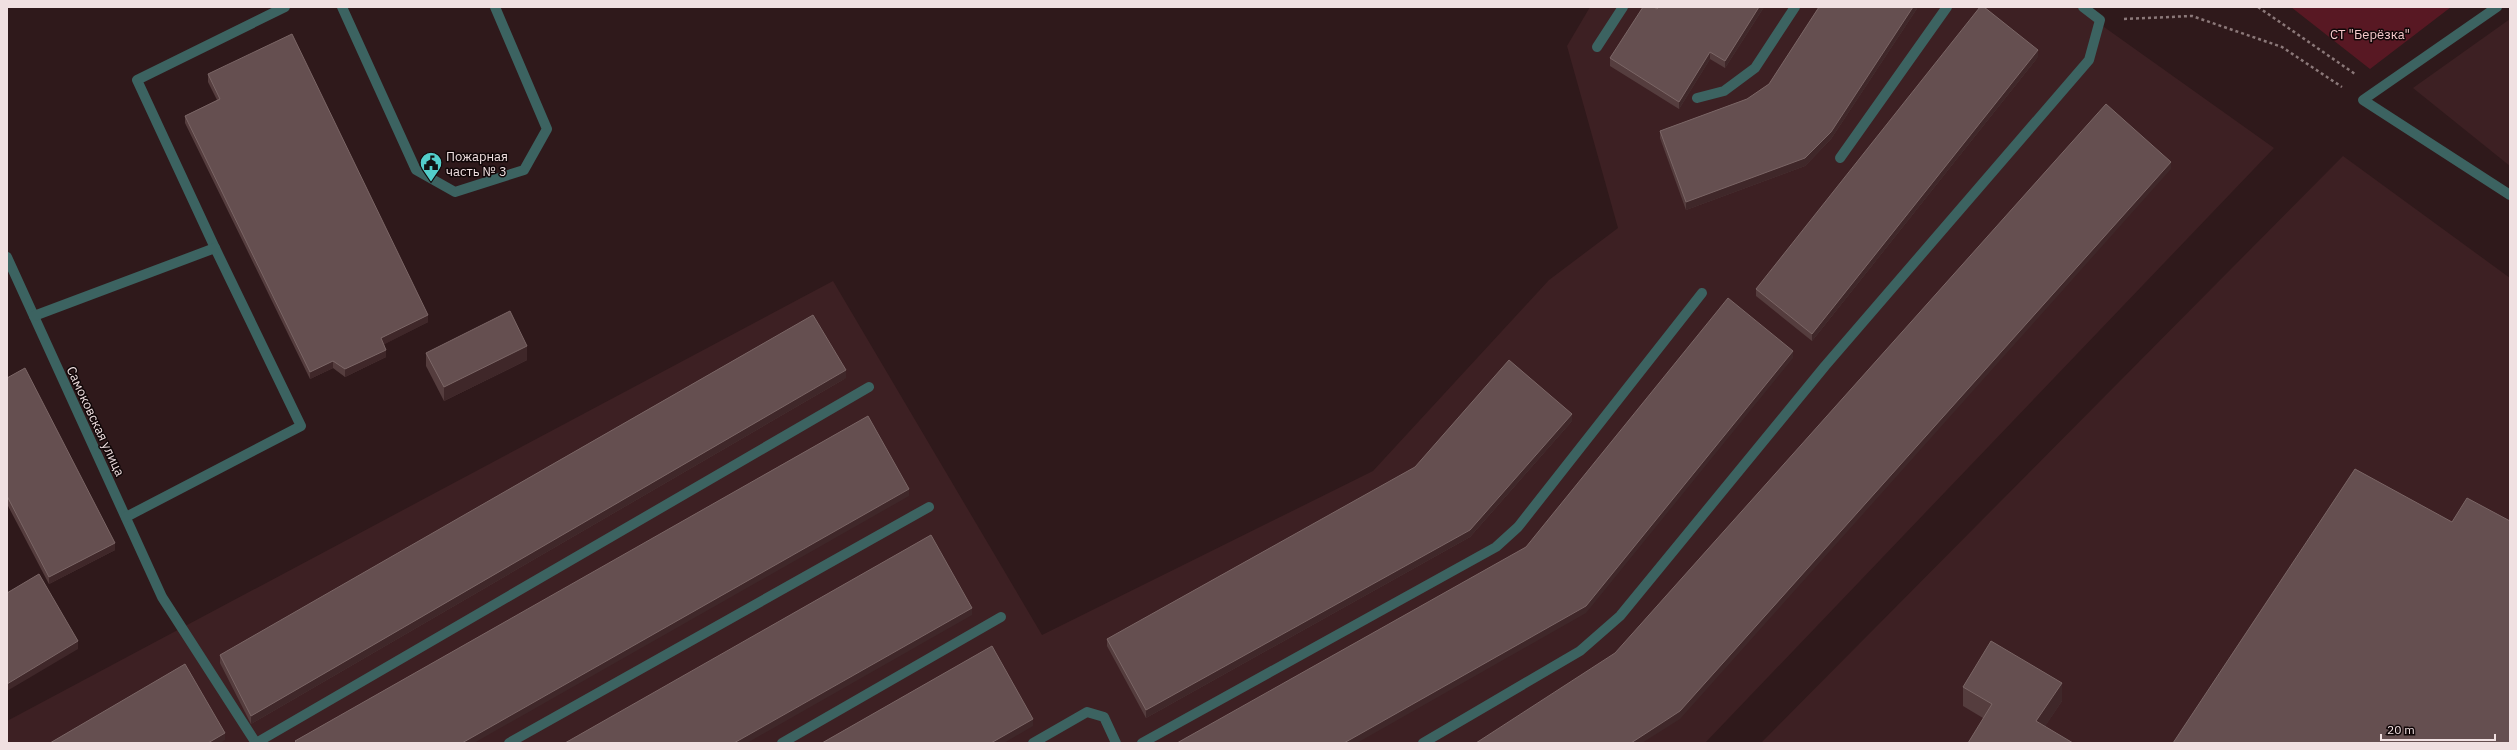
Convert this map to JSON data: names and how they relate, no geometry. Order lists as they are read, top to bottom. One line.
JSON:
{"streets":{"street":["Самоковская улица"]},"parks":["СТ \"Берёзка\""],"places":{"public building":["Пожарная часть № 3"]},"scale_bar":"20 m"}
